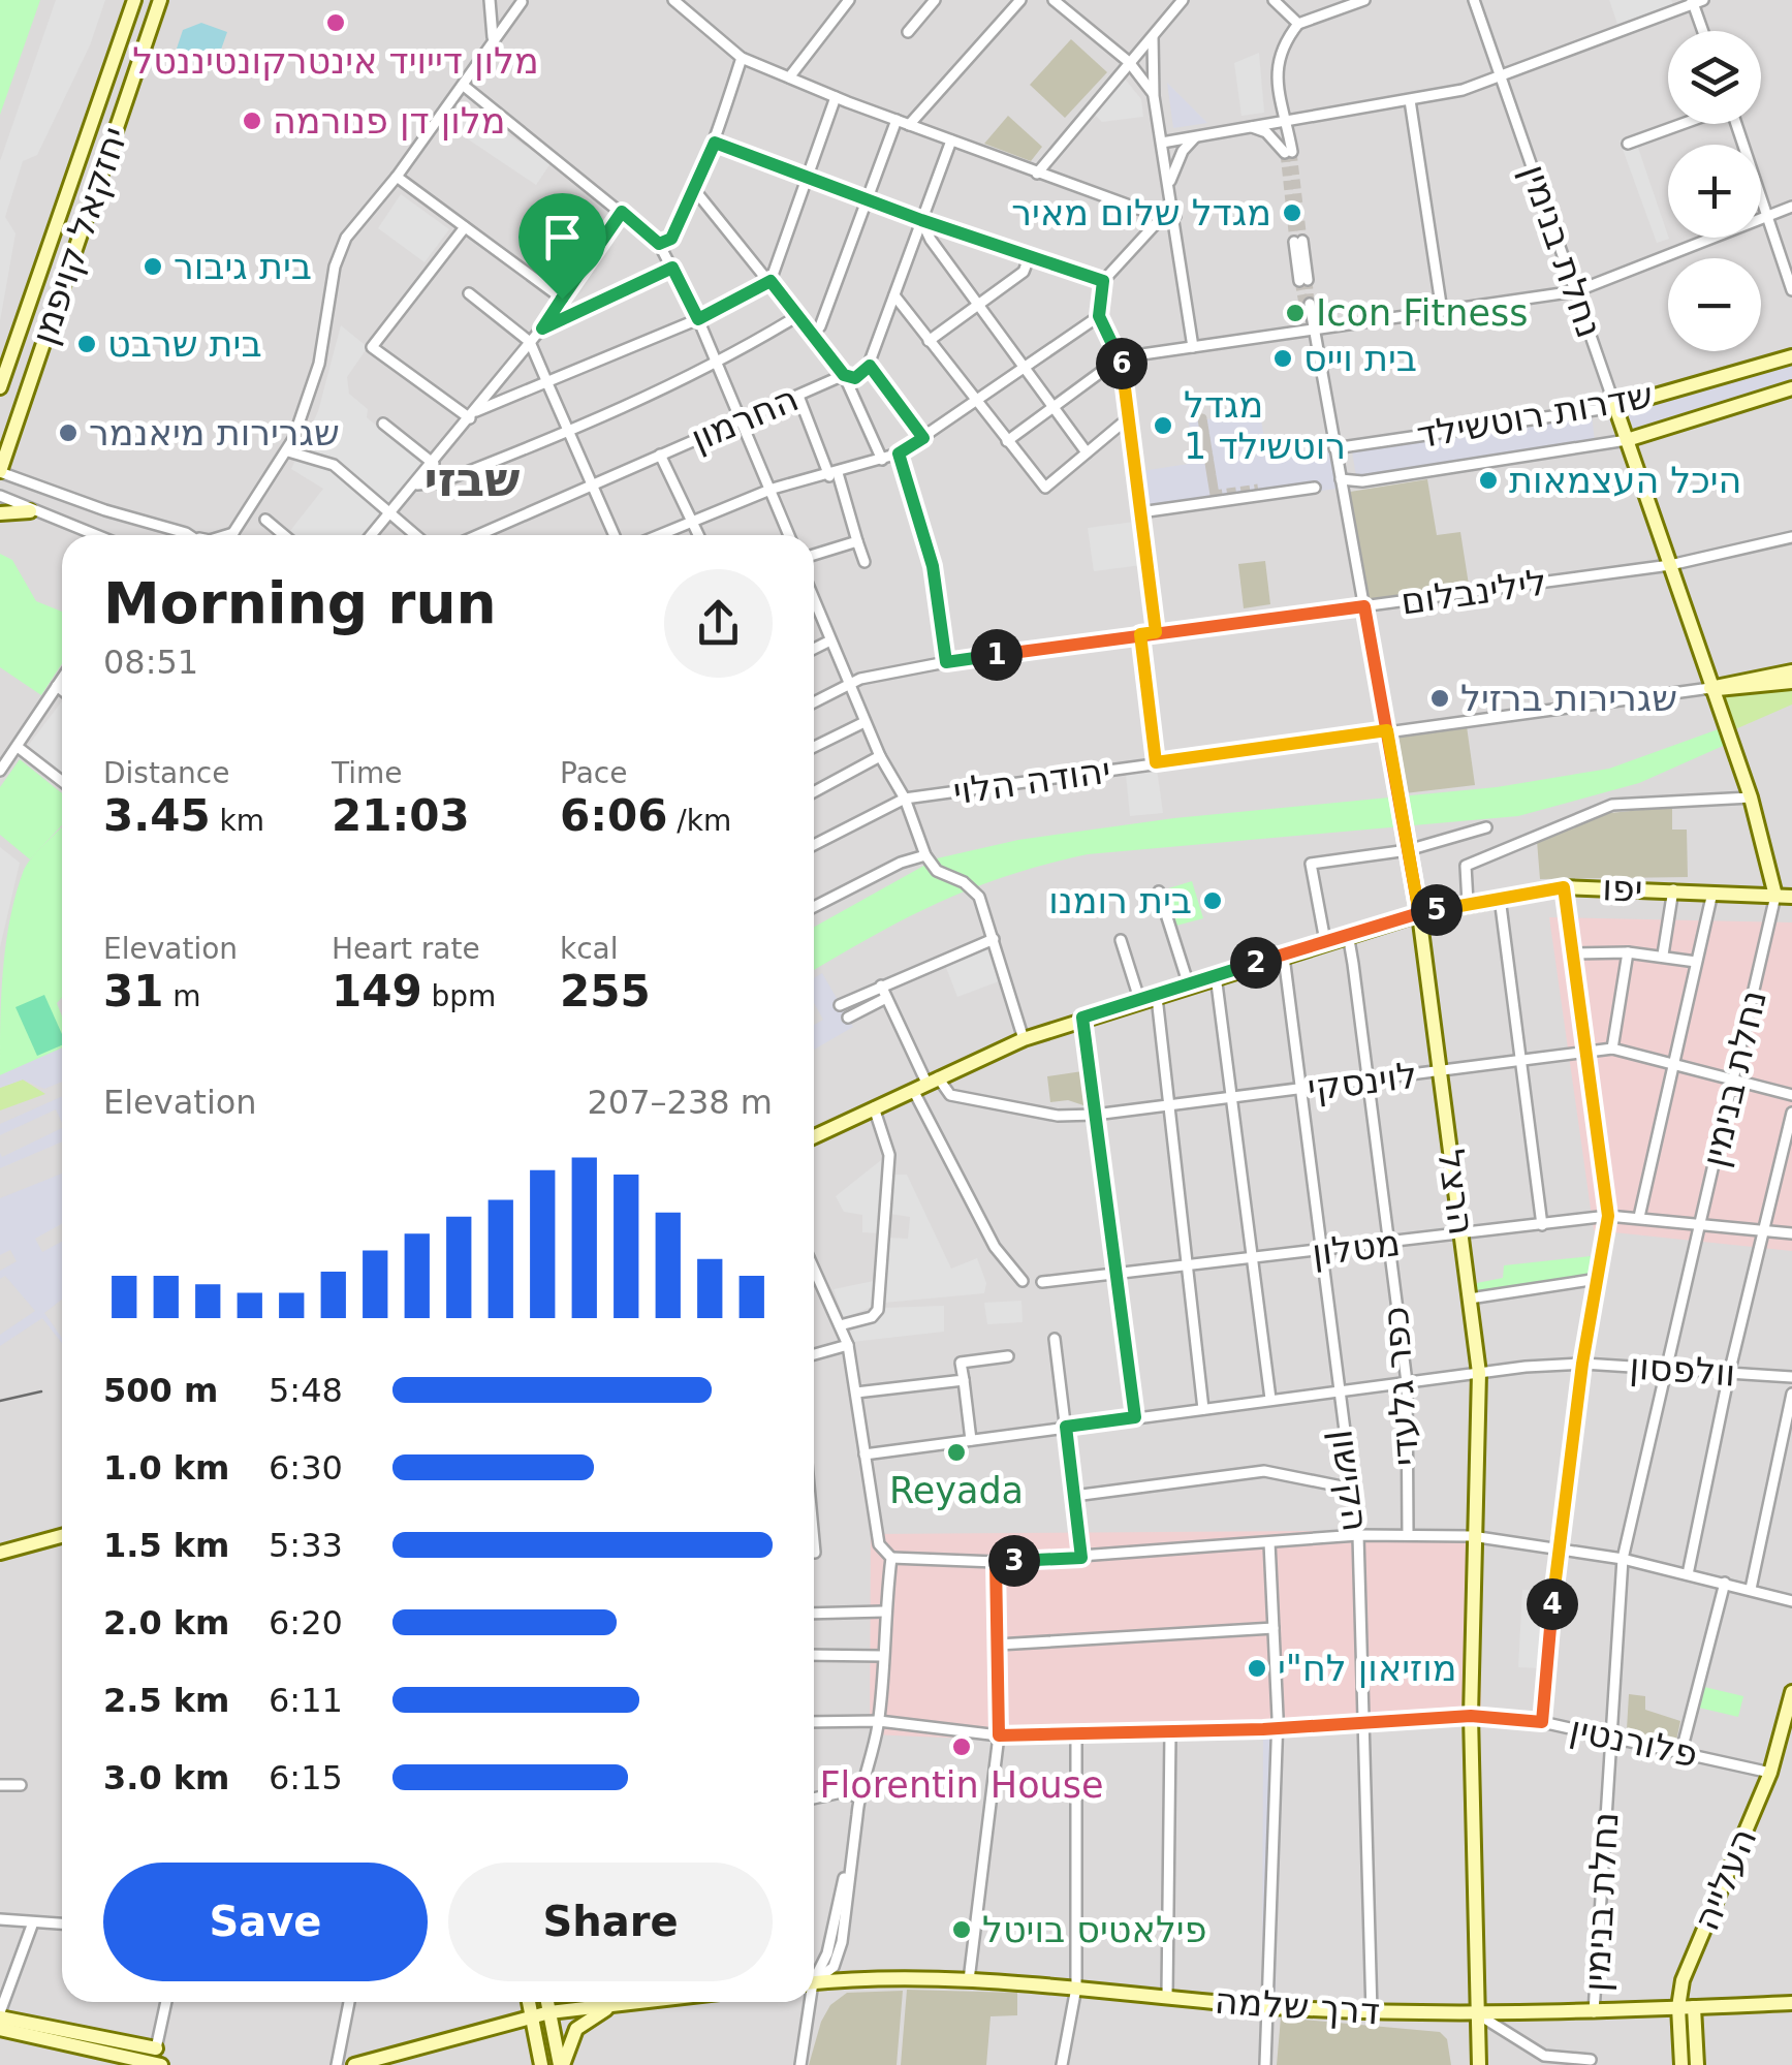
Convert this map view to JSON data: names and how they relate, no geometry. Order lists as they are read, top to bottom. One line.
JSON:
{"streets":{"street":["יחזקאל קויפמן","נחלת בנימין","שדרות רוטשילד","החרמון","לילינבלום","יהודה הלוי","יפו","לוינסקי","הרצל","מטלון","וולפסון","כפר גלעדי","הקישון","פלורנטין","העלייה","דרך שלמה"]},"crossings":[["נחלת בנימין","שדרות רוטשילד"],["נחלת בנימין","לילינבלום"],["נחלת בנימין","יהודה הלוי"],["נחלת בנימין","יפו"],["נחלת בנימין","לוינסקי"],["נחלת בנימין","מטלון"],["נחלת בנימין","וולפסון"],["נחלת בנימין","פלורנטין"],["נחלת בנימין","דרך שלמה"],["שדרות רוטשילד","הרצל"],["לילינבלום","הרצל"],["יהודה הלוי","הרצל"],["יפו","לוינסקי"],["יפו","הרצל"],["יפו","כפר גלעדי"],["יפו","הקישון"],["לוינסקי","הרצל"],["לוינסקי","כפר גלעדי"],["לוינסקי","הקישון"],["הרצל","מטלון"],["הרצל","וולפסון"],["הרצל","פלורנטין"],["הרצל","דרך שלמה"],["מטלון","כפר גלעדי"],["מטלון","הקישון"],["וולפסון","כפר גלעדי"],["וולפסון","הקישון"],["הקישון","פלורנטין"],["הקישון","דרך שלמה"],["פלורנטין","העלייה"],["העלייה","דרך שלמה"]],"districts":["שבזי"],"places":["מלון דייויד אינטרקונטיננטל","מלון דן פנורמה","מגדל שלום מאיר","בית גיבור","Icon Fitness","בית שרבט","בית וייס","מגדל רוטשילד 1","שגרירות מיאנמר","היכל העצמאות","שגרירות ברזיל","בית רומנו","Reyada","מוזיאון לח\"י","Florentin House","פילאטיס בויטל"],"page":{"map_buttons":["+","−"],"pins":["6","1","5","2","3","4"],"heading":["Morning run","08:51"],"stats":[["Distance","3.45 km"],["Time","21:03"],["Pace","6:06 /km"],["Elevation","31 m"],["Heart rate","149 bpm"],["kcal","255"]],"chart":["Elevation","207–238 m"],"list":[{"name":"500 m","note":"5:48"},{"name":"1.0 km","note":"6:30"},{"name":"1.5 km","note":"5:33"},{"name":"2.0 km","note":"6:20"},{"name":"2.5 km","note":"6:11"},{"name":"3.0 km","note":"6:15"}],"buttons":["Save","Share"]}}
